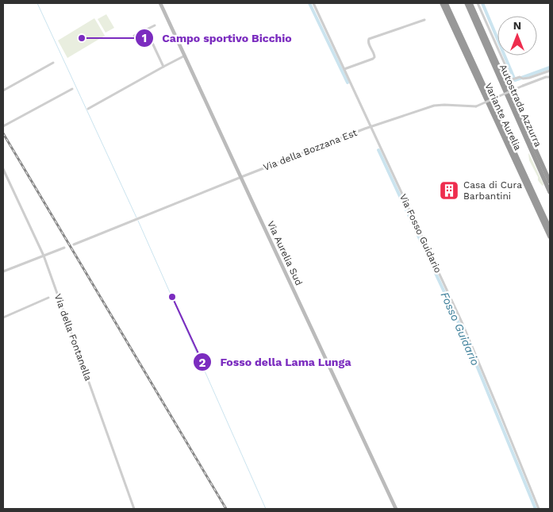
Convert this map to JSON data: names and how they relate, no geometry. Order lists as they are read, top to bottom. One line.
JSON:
{"streets":{"highway":["Autostrada Azzurra","Variante Aurelia"],"main road":["Via Aurelia Sud"],"street":["Via della Bozzana Est","Via Fosso Guidario","Via della Fontanella"]},"crossings":[["Via della Bozzana Est","Via Fosso Guidario"],["Via della Bozzana Est","Via Aurelia Sud"]],"water":["Fosso Guidario"],"places":{"other":["Campo sportivo Bicchio","Fosso della Lama Lunga"],"building":["Casa di Cura Barbantini"]},"north":"top"}
